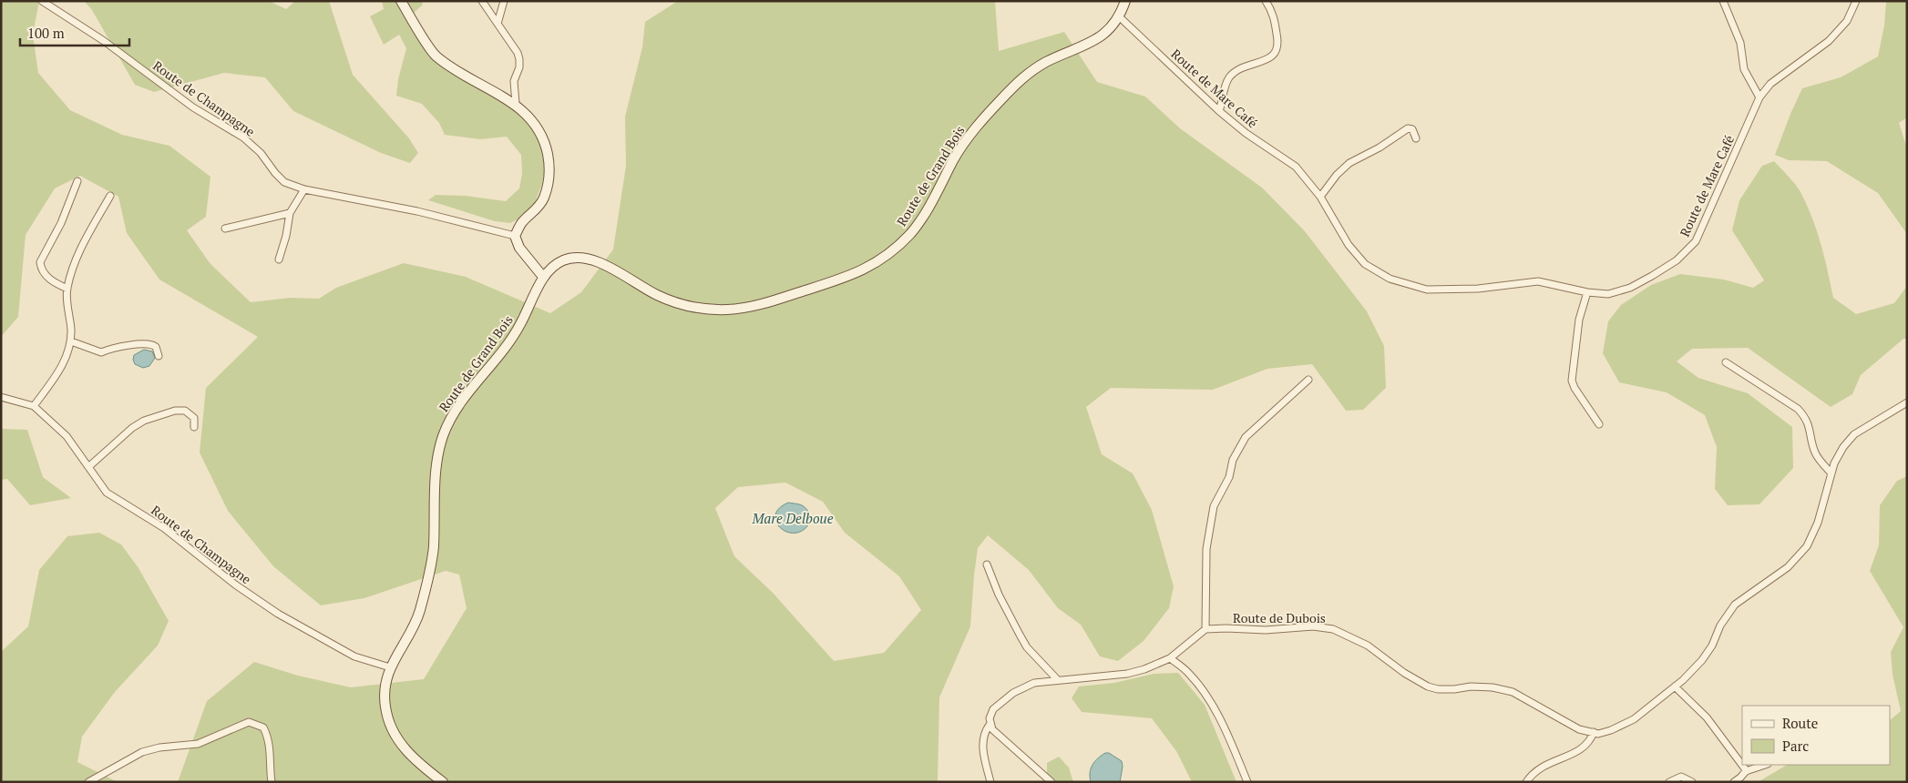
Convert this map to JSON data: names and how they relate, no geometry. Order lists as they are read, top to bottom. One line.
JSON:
{"streets":{"main road":["Route de Grand Bois"],"street":["Route de Mare Café","Route de Champagne","Route de Dubois"]},"crossings":[["Route de Mare Café","Route de Grand Bois"],["Route de Champagne","Route de Grand Bois"]],"water":["Mare Delboue"],"legend":["Route","Parc"],"scale_bar":"100 m"}
